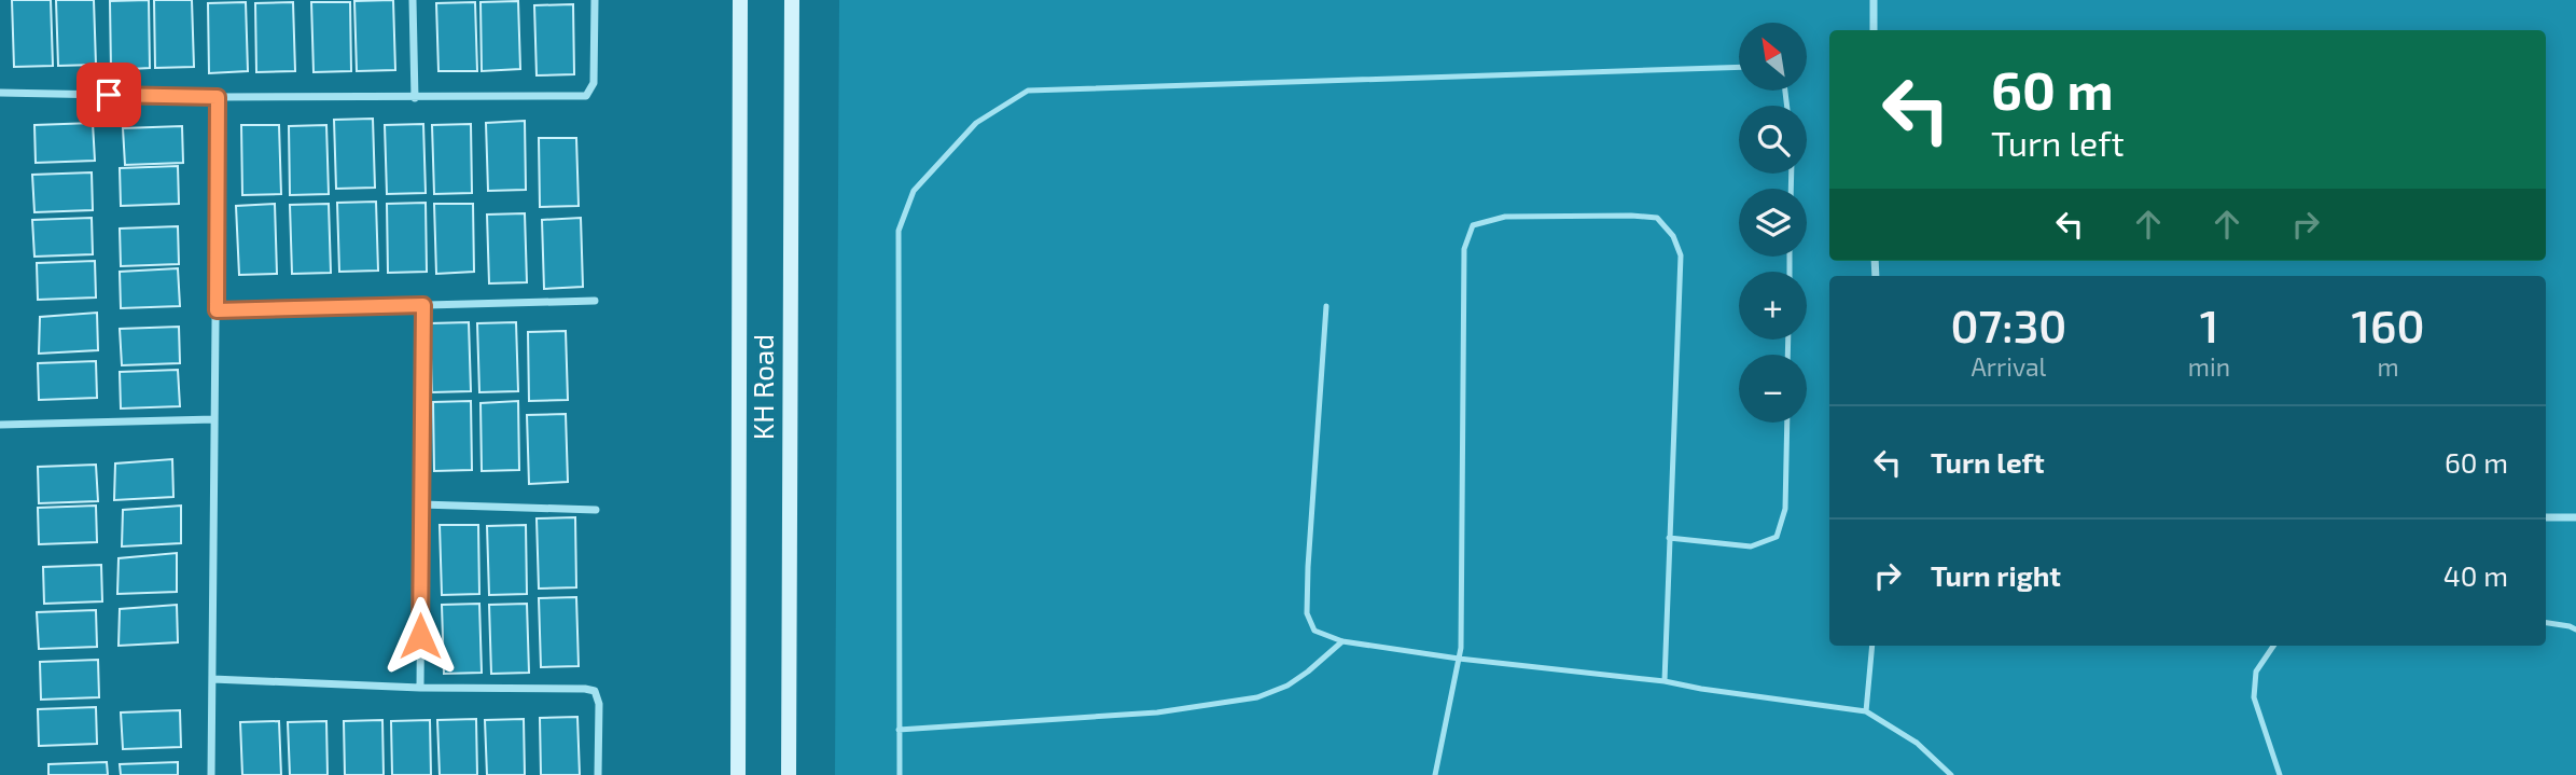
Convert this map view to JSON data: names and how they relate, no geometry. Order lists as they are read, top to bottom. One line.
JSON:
{"streets":{"main road":["KH Road"]},"north":"top left","page":{"map_buttons":["+","−"],"turn":["60 m","Turn left"],"eta":["07:30","Arrival","1","min","160","m"],"list":[{"name":"Turn left","value":"60 m"},{"name":"Turn right","value":"40 m"}]}}
